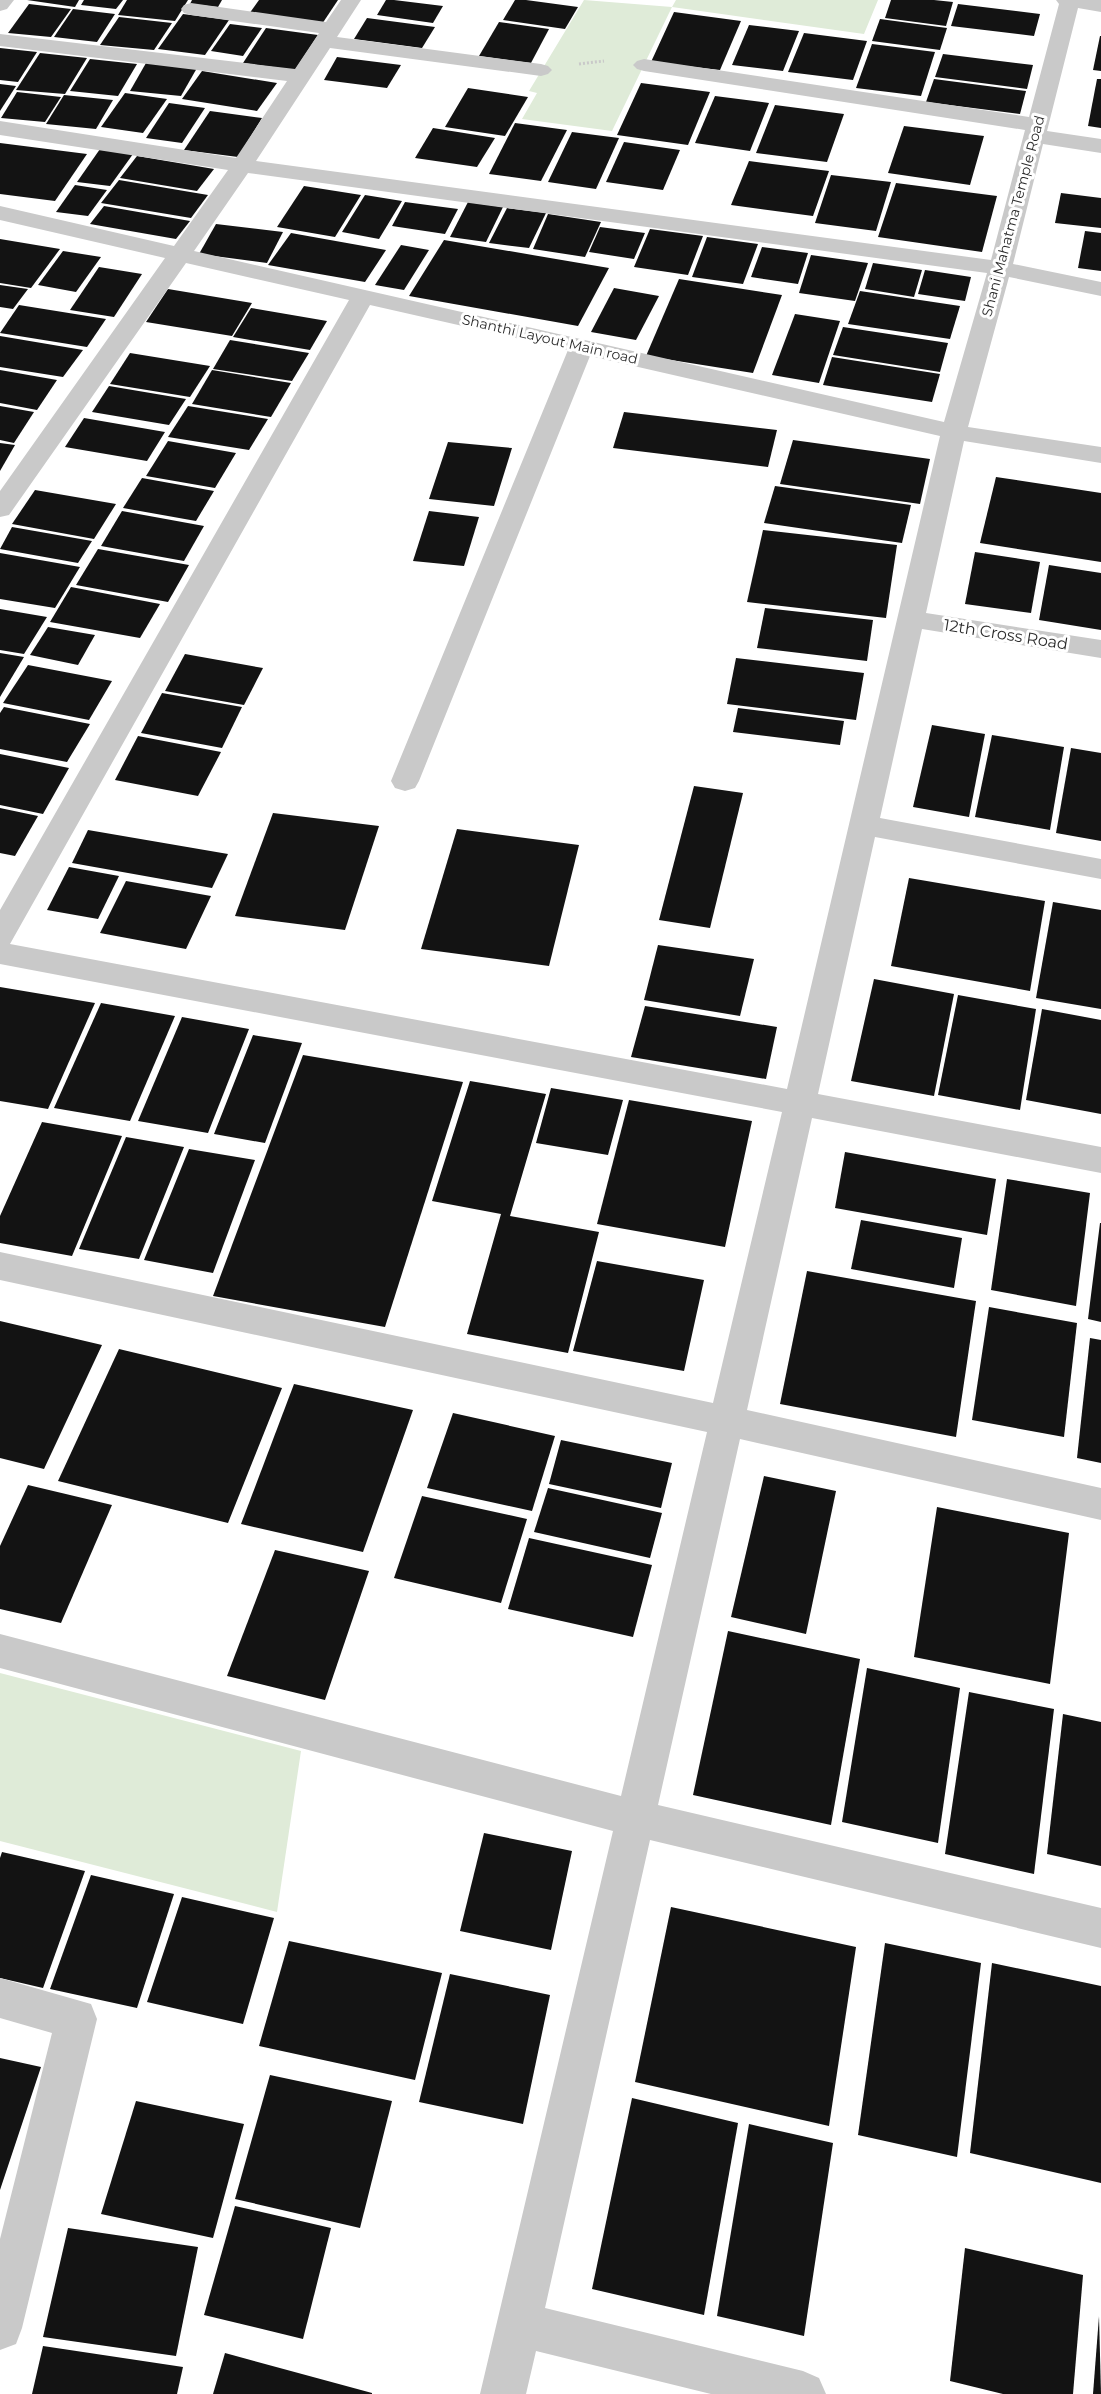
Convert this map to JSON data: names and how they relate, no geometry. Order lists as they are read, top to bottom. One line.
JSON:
{"streets":{"street":["Shani Mahatma Temple Road","Shanthi Layout Main road","12th Cross Road"]},"crossings":[["Shani Mahatma Temple Road","Shanthi Layout Main road"],["Shani Mahatma Temple Road","12th Cross Road"]]}
